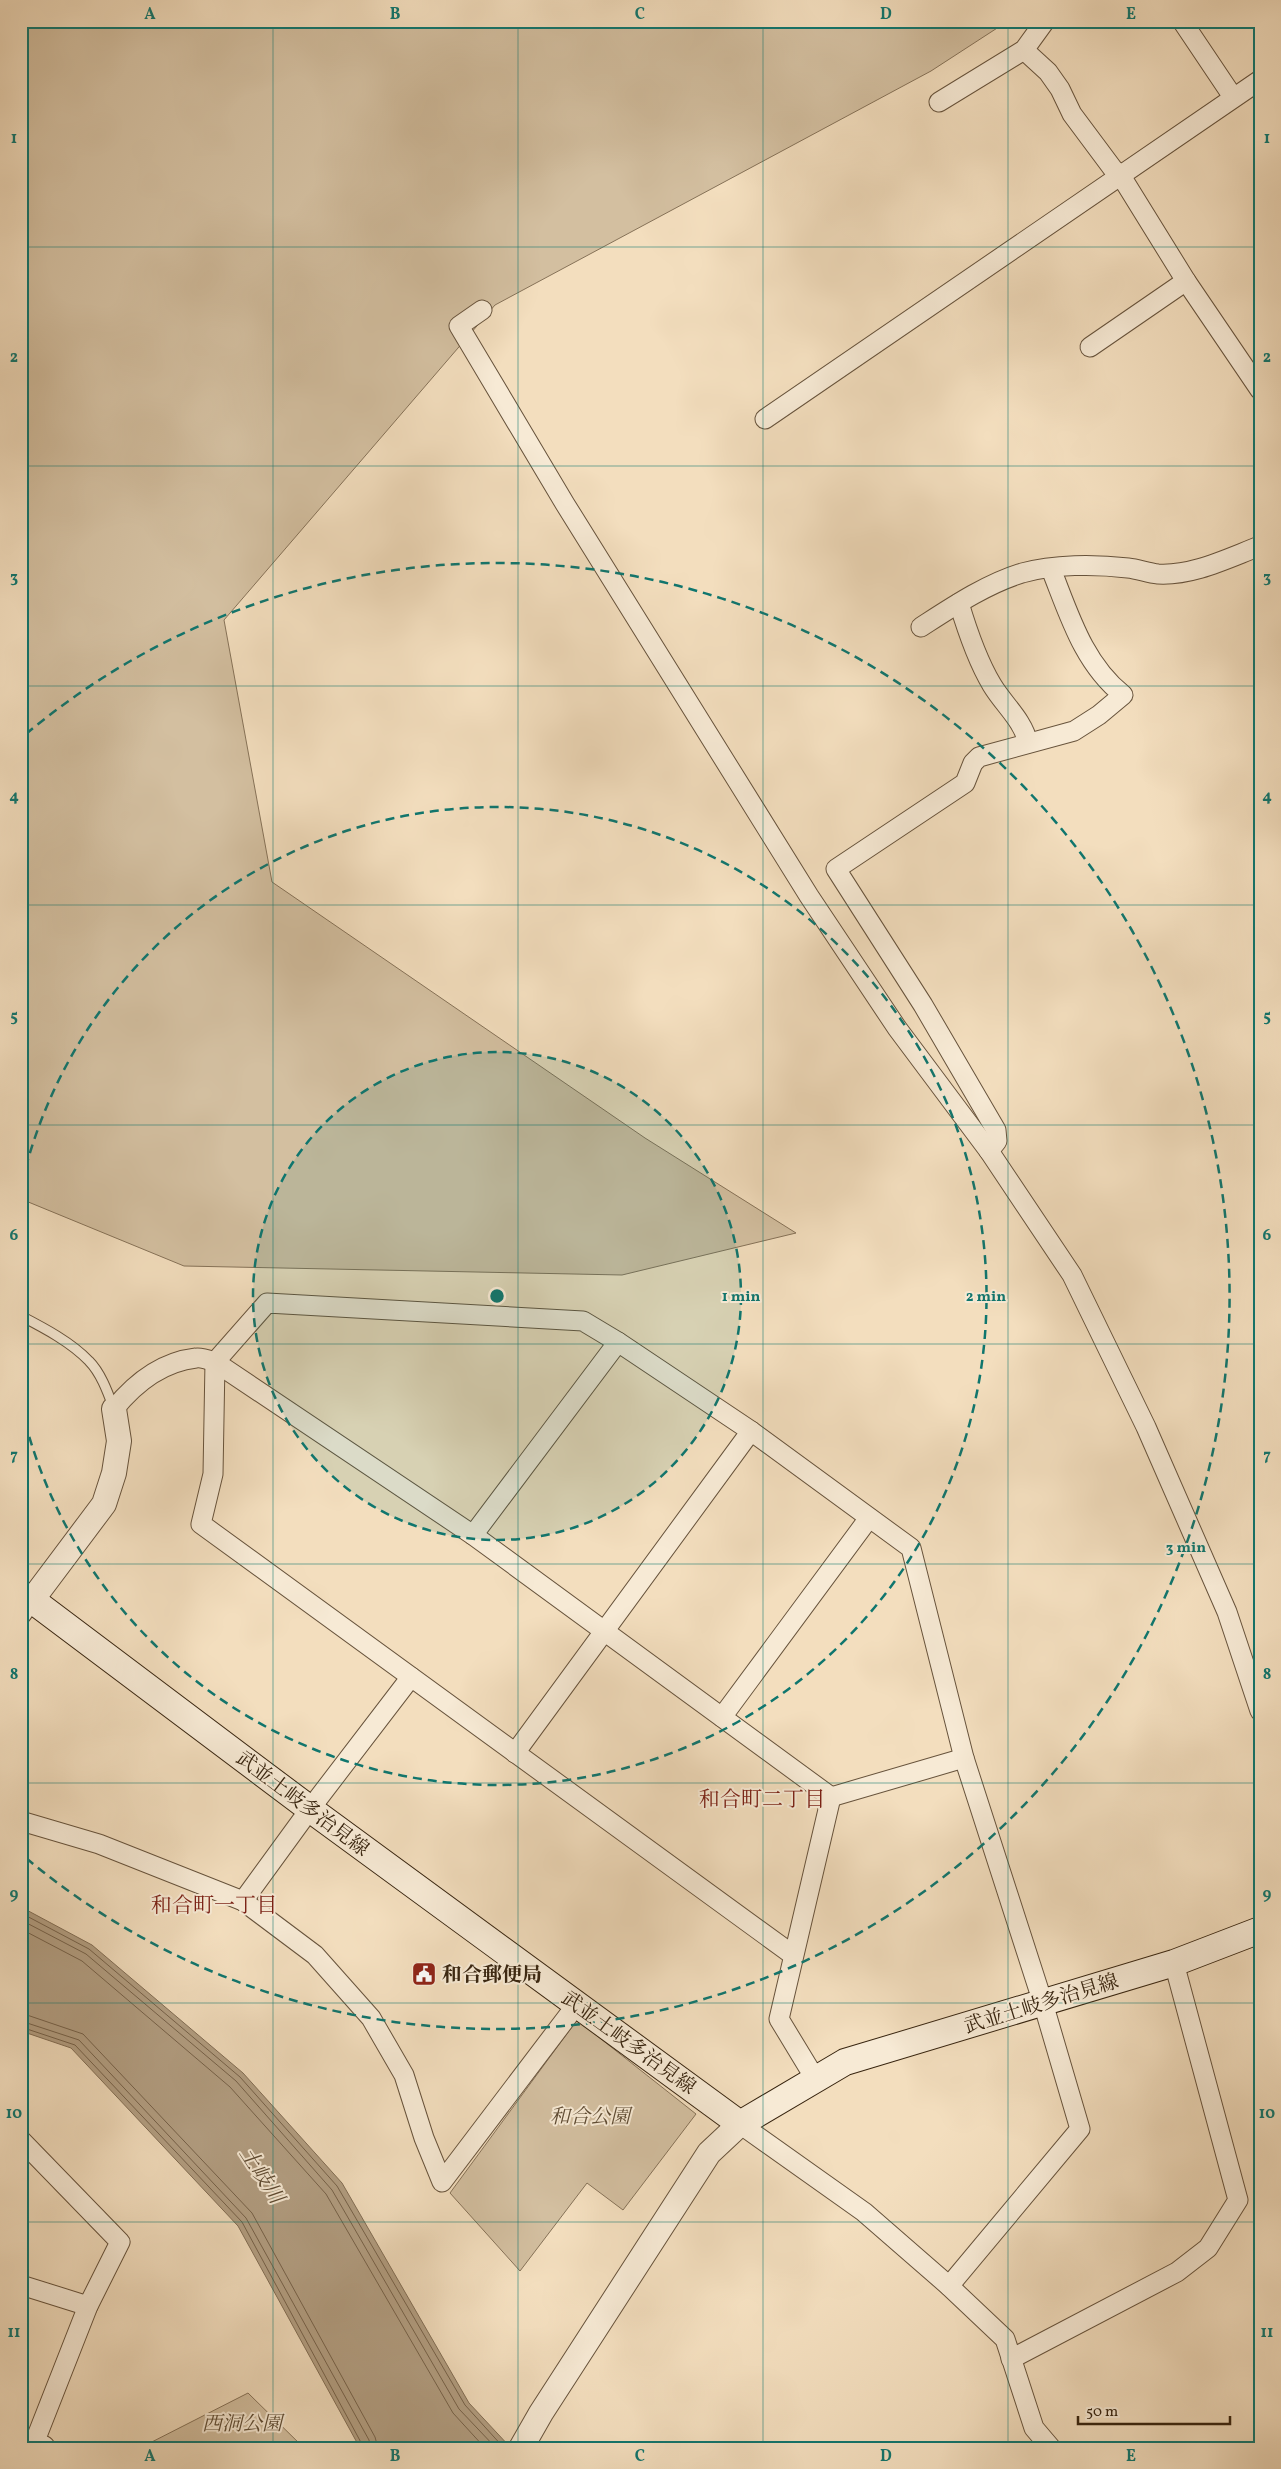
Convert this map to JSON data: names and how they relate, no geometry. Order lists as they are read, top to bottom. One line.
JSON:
{"streets":{"main road":["武並土岐多治見線"]},"districts":["和合町二丁目","和合町一丁目"],"water":["土岐川"],"parks":["和合公園","西洞公園"],"places":{"public building":["和合郵便局"]},"scale_bar":"50 m","grid":{"columns":["A","B","C","D","E"],"rows":["1","2","3","4","5","6","7","8","9","10","11"]},"rings":["1 min","2 min","3 min"]}
